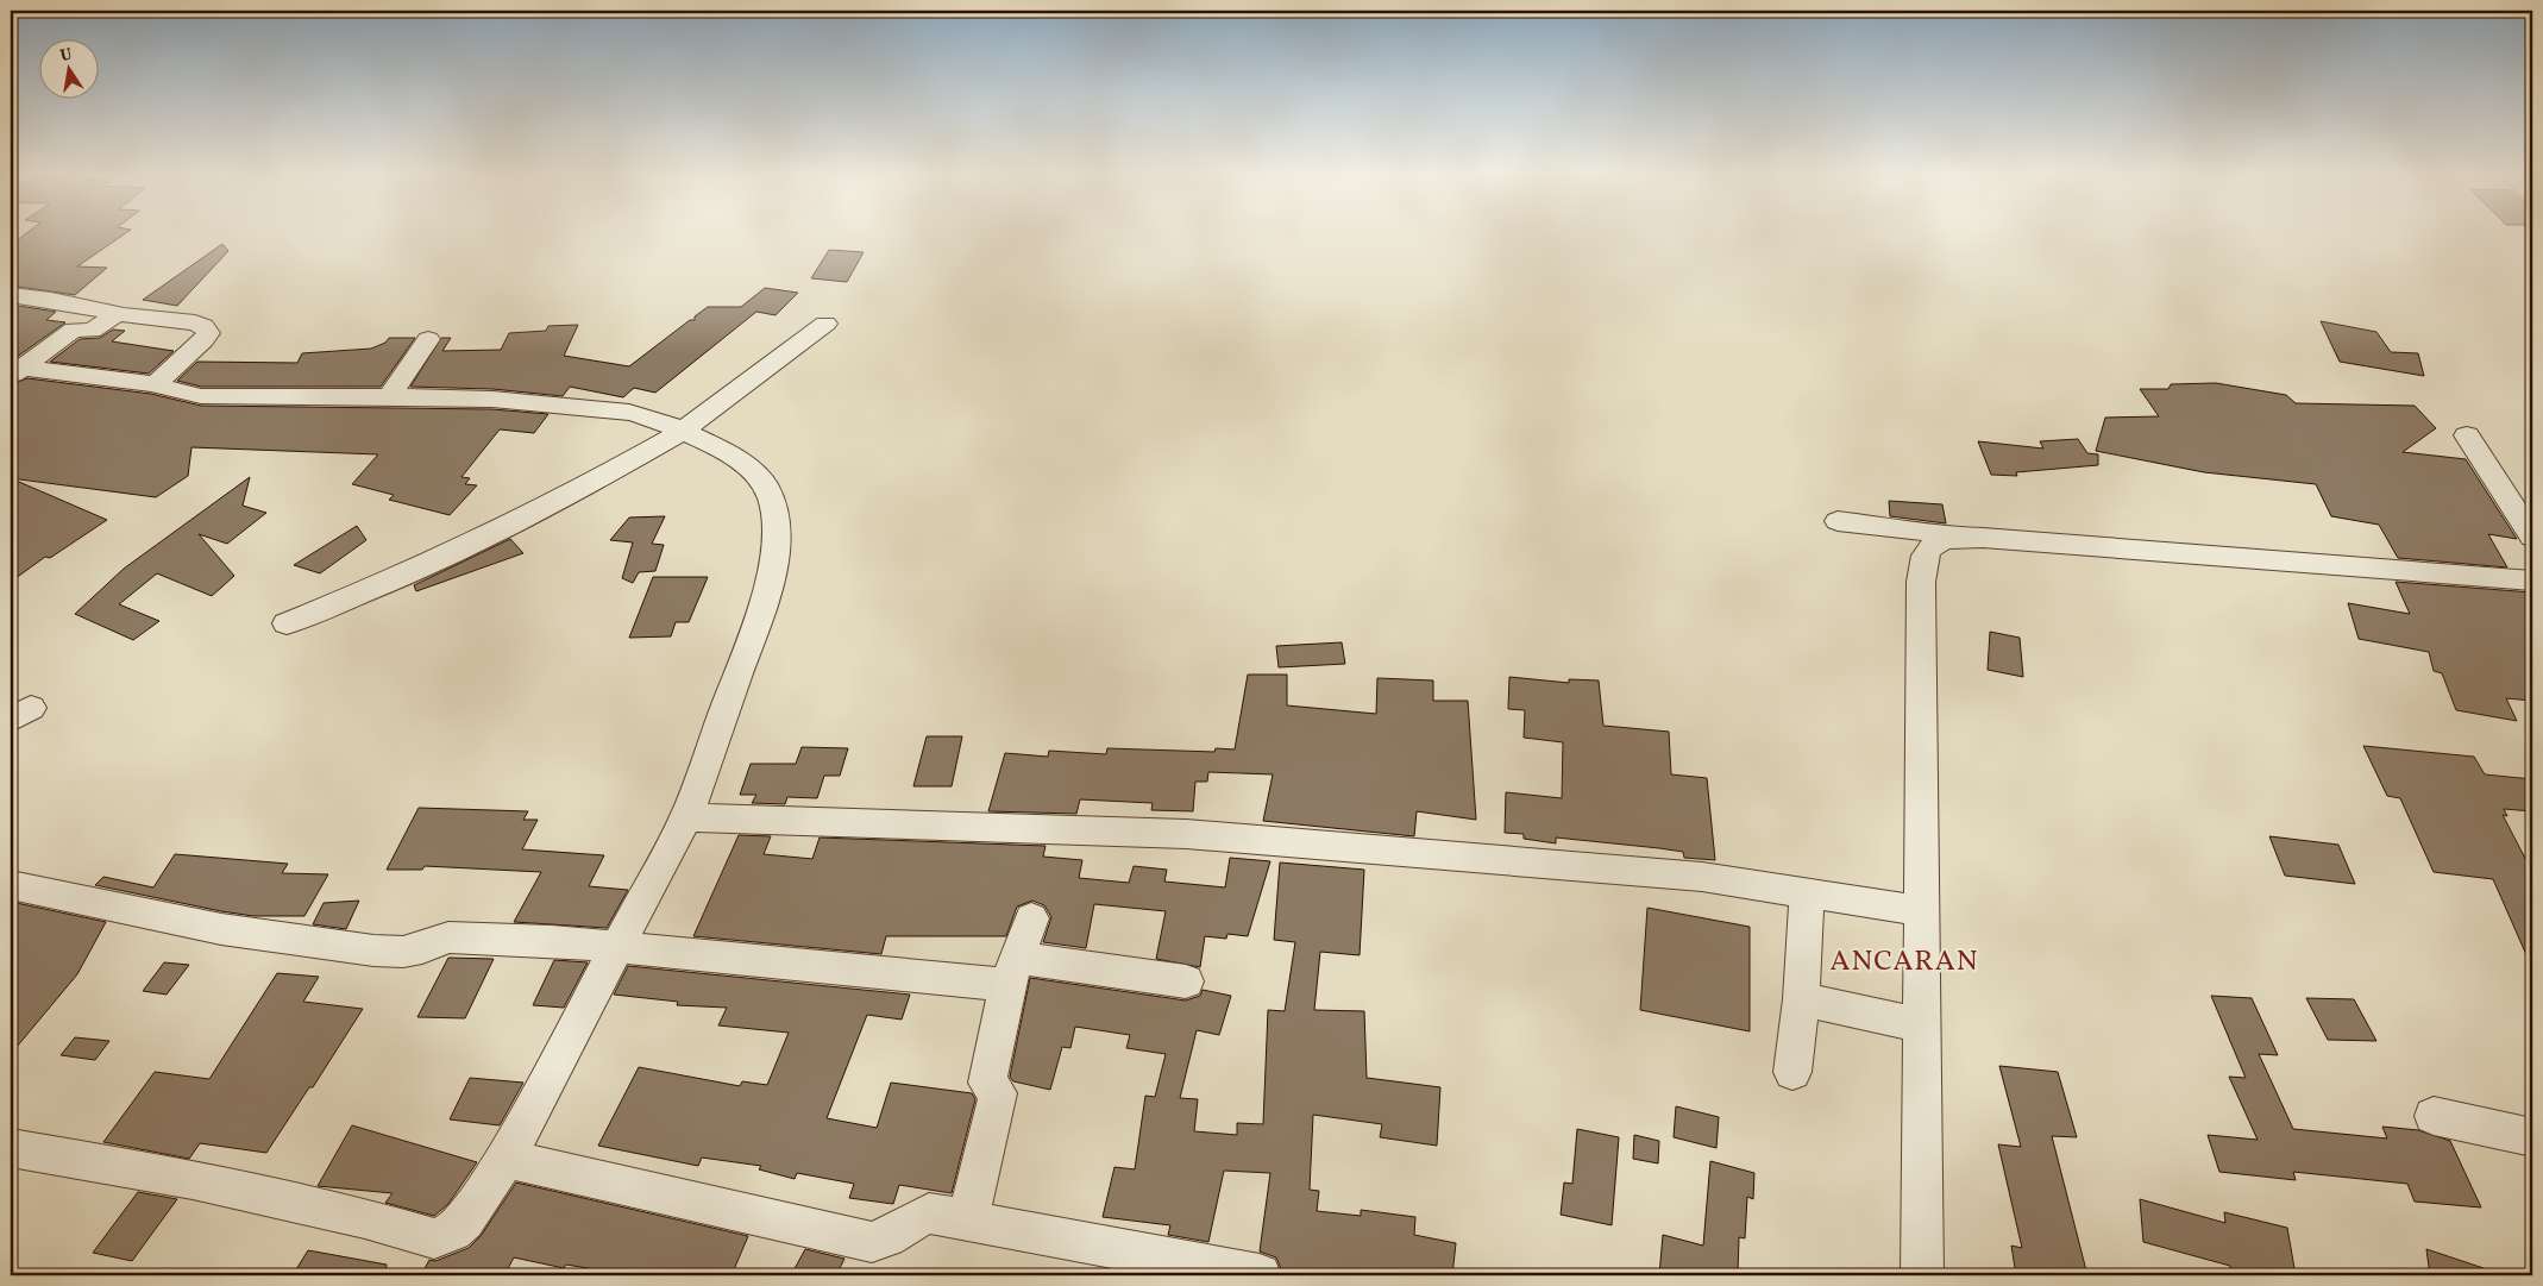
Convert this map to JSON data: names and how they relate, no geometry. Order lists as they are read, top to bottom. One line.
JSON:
{"districts":["ANCARAN"],"north":"top"}
